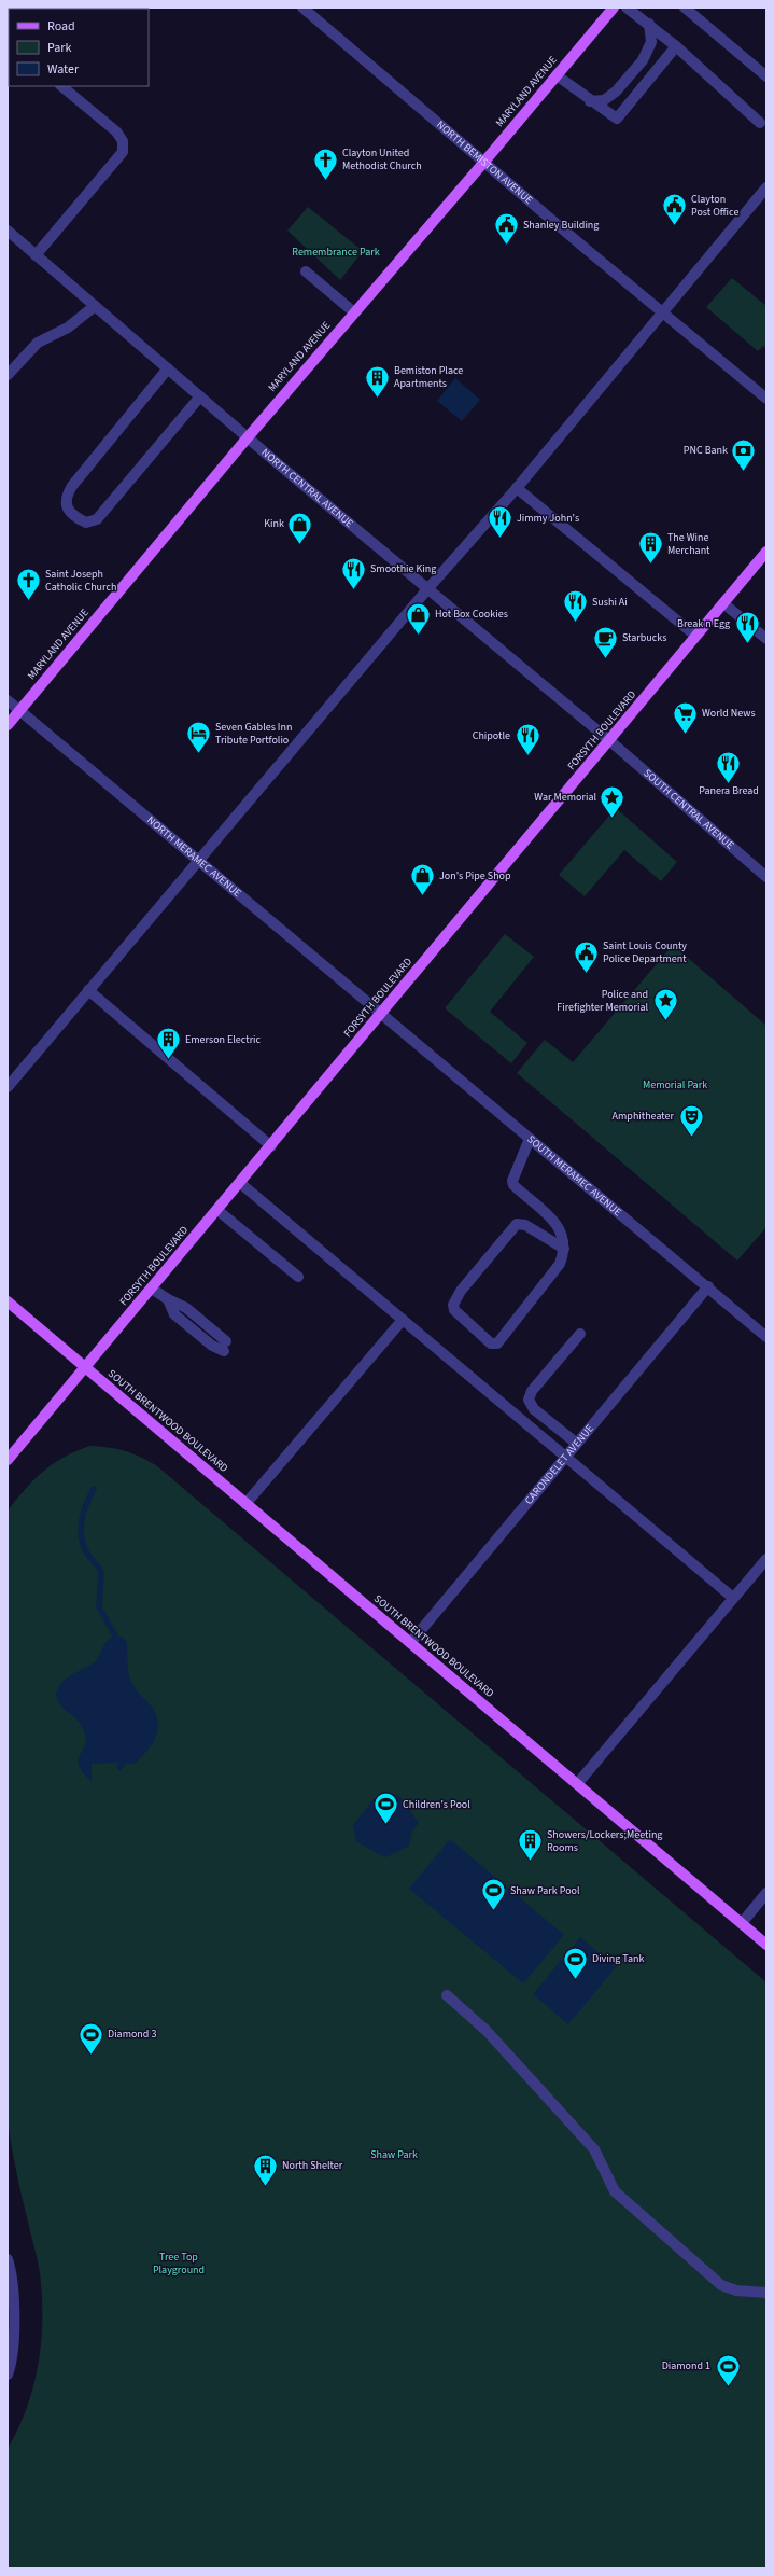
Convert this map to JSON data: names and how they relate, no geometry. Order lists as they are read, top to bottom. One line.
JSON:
{"streets":{"main road":["MARYLAND AVENUE","FORSYTH BOULEVARD","SOUTH BRENTWOOD BOULEVARD"],"street":["NORTH BEMISTON AVENUE","NORTH CENTRAL AVENUE","SOUTH CENTRAL AVENUE","NORTH MERAMEC AVENUE","SOUTH MERAMEC AVENUE","CARONDELET AVENUE"]},"crossings":[["MARYLAND AVENUE","NORTH BEMISTON AVENUE"],["MARYLAND AVENUE","NORTH CENTRAL AVENUE"],["MARYLAND AVENUE","NORTH MERAMEC AVENUE"],["NORTH CENTRAL AVENUE","FORSYTH BOULEVARD"],["NORTH CENTRAL AVENUE","SOUTH CENTRAL AVENUE"],["FORSYTH BOULEVARD","SOUTH CENTRAL AVENUE"],["FORSYTH BOULEVARD","NORTH MERAMEC AVENUE"],["FORSYTH BOULEVARD","SOUTH MERAMEC AVENUE"],["FORSYTH BOULEVARD","SOUTH BRENTWOOD BOULEVARD"],["NORTH MERAMEC AVENUE","SOUTH MERAMEC AVENUE"],["SOUTH MERAMEC AVENUE","CARONDELET AVENUE"],["SOUTH BRENTWOOD BOULEVARD","CARONDELET AVENUE"]],"parks":["Remembrance Park","Memorial Park","Shaw Park","Tree Top Playground"],"places":{"church":["Clayton United Methodist Church","Saint Joseph Catholic Church"],"public building":["Clayton Post Office","Shanley Building","Saint Louis County Police Department"],"building":["Bemiston Place Apartments","The Wine Merchant","Emerson Electric","Showers/Lockers;Meeting Rooms","North Shelter"],"bank":["PNC Bank"],"restaurant":["Jimmy John's","Smoothie King","Sushi Ai","Break n Egg","Chipotle","Panera Bread"],"shop":["Kink","Hot Box Cookies","Jon's Pipe Shop"],"cafe":["Starbucks"],"supermarket":["World News"],"hotel":["Seven Gables Inn Tribute Portfolio"],"place":["War Memorial","Police and Firefighter Memorial"],"theatre":["Amphitheater"],"sports":["Children's Pool","Shaw Park Pool","Diving Tank","Diamond 3","Diamond 1"]},"legend":["Road","Park","Water"]}
